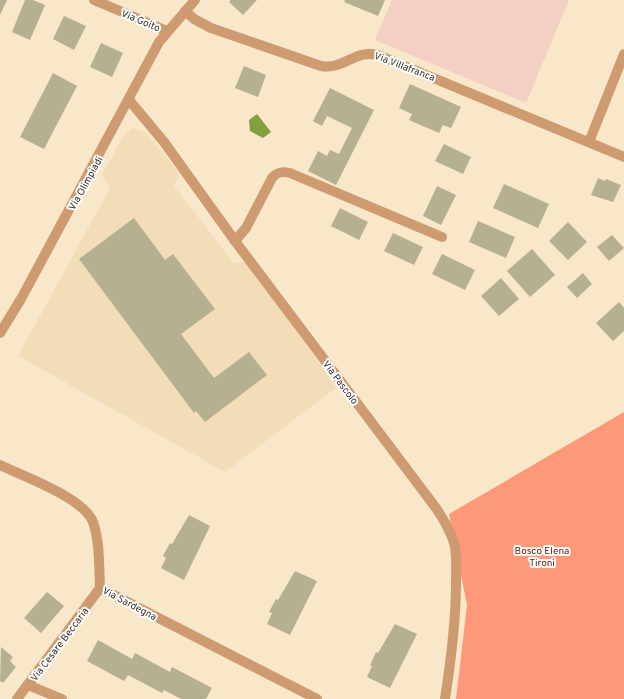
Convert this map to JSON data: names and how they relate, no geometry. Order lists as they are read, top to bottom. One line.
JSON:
{"streets":{"street":["Via Goito","Via Villafranca","Via Olimpiadi","Via Pascolo","Via Sardegna","Via Cesare Beccaria"]},"crossings":[["Via Goito","Via Olimpiadi"],["Via Villafranca","Via Olimpiadi"],["Via Olimpiadi","Via Pascolo"],["Via Sardegna","Via Cesare Beccaria"]],"parks":["Bosco Elena Tironi"]}
